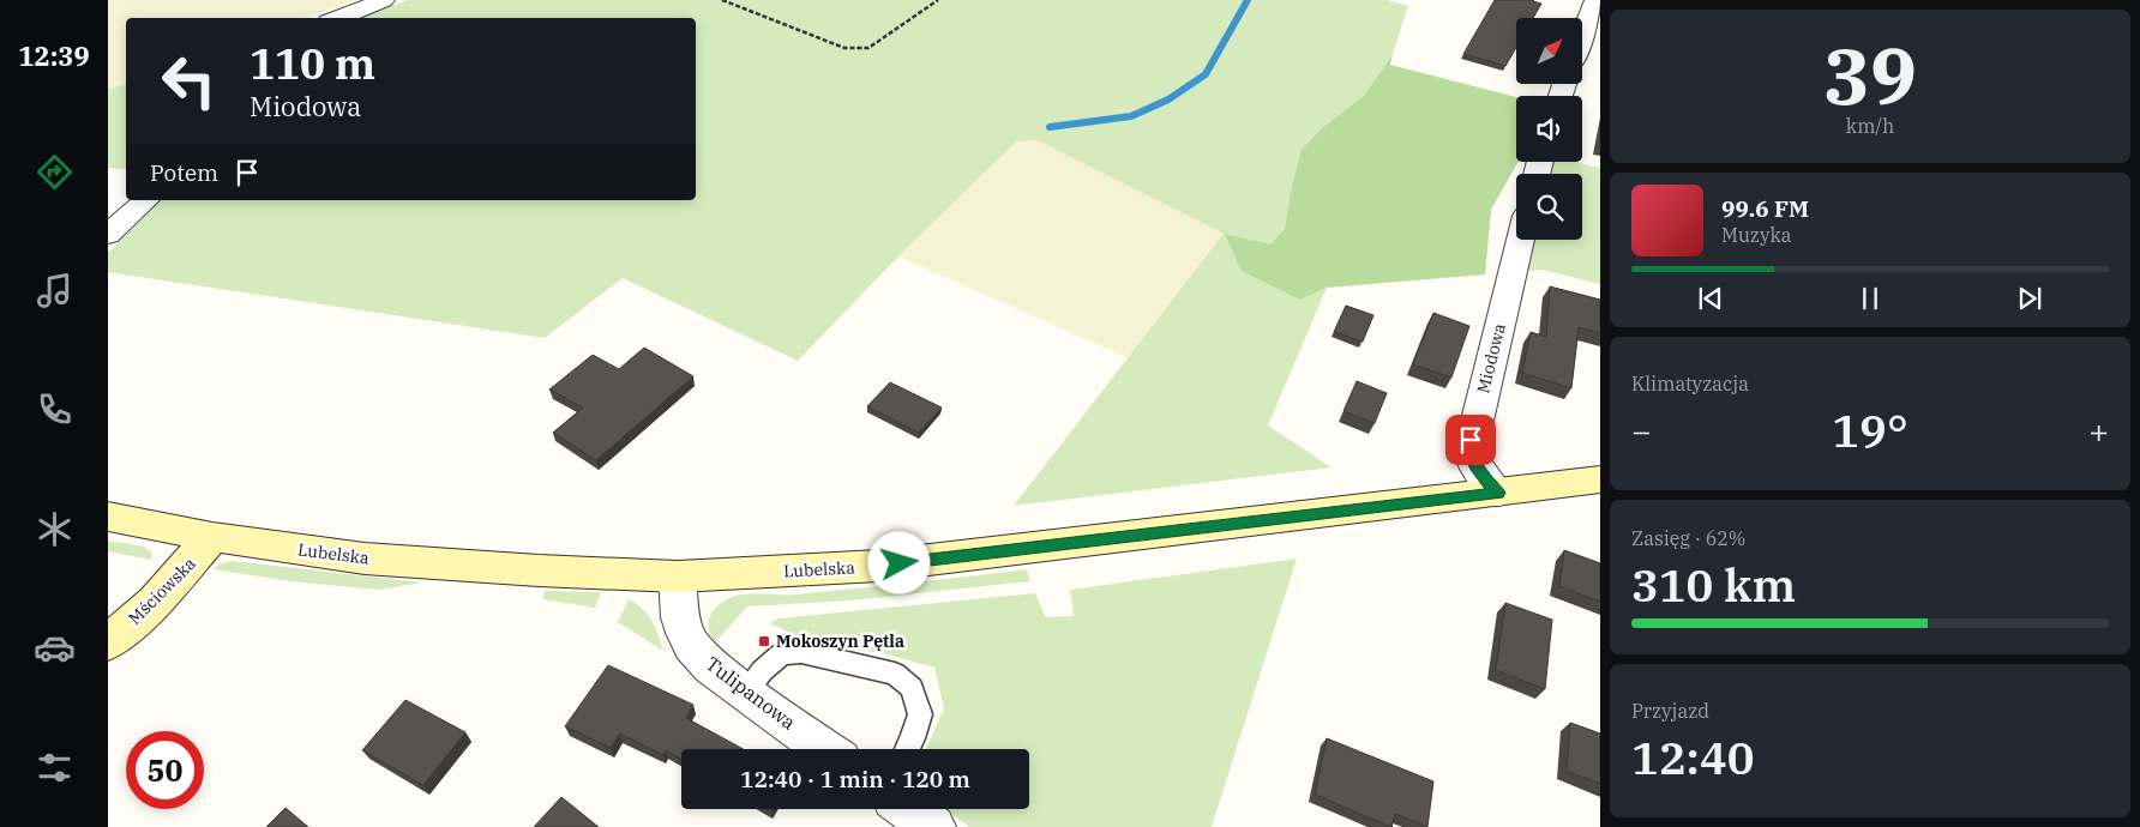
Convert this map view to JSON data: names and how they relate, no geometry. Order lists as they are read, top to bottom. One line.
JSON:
{"streets":{"main road":["Lubelska","Mściowska"],"street":["Miodowa","Tulipanowa"]},"crossings":[["Miodowa","Lubelska"],["Lubelska","Mściowska"],["Lubelska","Tulipanowa"]],"places":{"transit":["Mokoszyn Pętla"]},"north":"top right","page":{"tabs":"12:39","tile":[["39","km/h"],"Klimatyzacja",["Zasięg · 62%","310 km"],["Przyjazd","12:40"]],"turn":["110 m","Miodowa"],"then":"Potem","song":["99.6 FM","Muzyka"],"heat":["−","19°","+"],"limit":"50","trip":"12:40 · 1 min · 120 m"}}
